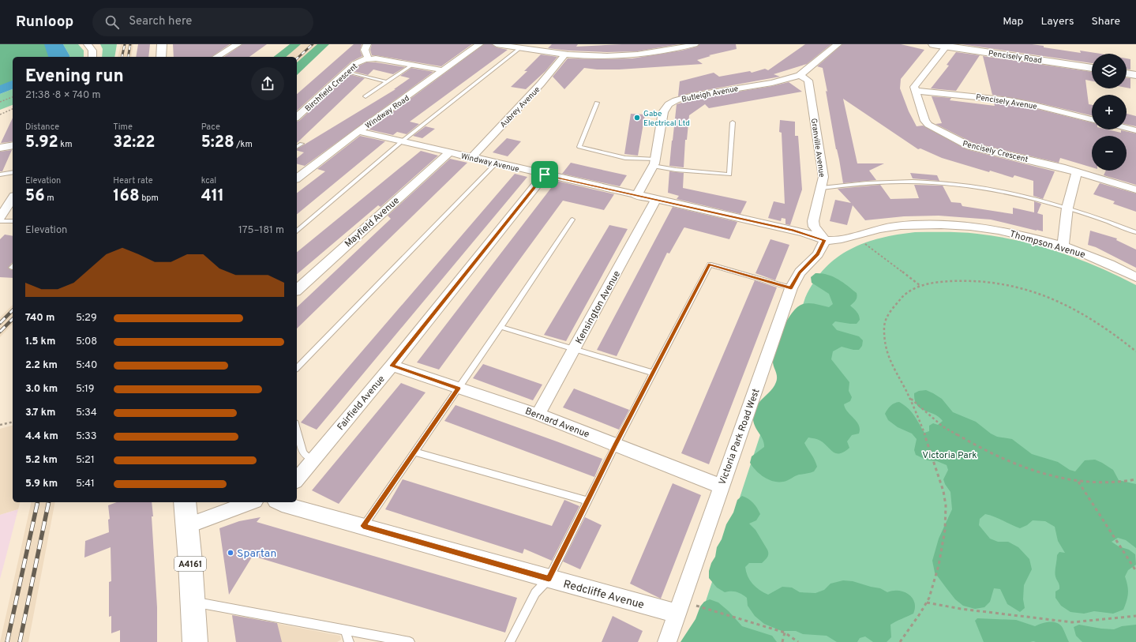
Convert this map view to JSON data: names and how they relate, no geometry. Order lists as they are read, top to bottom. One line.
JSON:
{"streets":{"main road":["Pencisely Road","A4161"],"street":["Birchfield Crescent","Butleigh Avenue","Pencisely Avenue","Aubrey Avenue","Windway Road","Granville Avenue","Pencisely Crescent","Windway Avenue","Mayfield Avenue","Thompson Avenue","Kensington Avenue","Fairfield Avenue","Bernard Avenue","Victoria Park Road West","Redcliffe Avenue"]},"crossings":[["Birchfield Crescent","Windway Road"],["Butleigh Avenue","Granville Avenue"],["Butleigh Avenue","Windway Avenue"],["Pencisely Avenue","Pencisely Crescent"],["Aubrey Avenue","Windway Avenue"],["Windway Road","Windway Avenue"],["Granville Avenue","Windway Avenue"],["Granville Avenue","Thompson Avenue"],["Granville Avenue","Victoria Park Road West"],["Windway Avenue","Mayfield Avenue"],["Windway Avenue","Thompson Avenue"],["Windway Avenue","Kensington Avenue"],["Windway Avenue","Fairfield Avenue"],["Windway Avenue","Victoria Park Road West"],["Thompson Avenue","Victoria Park Road West"],["Kensington Avenue","Bernard Avenue"],["Fairfield Avenue","Bernard Avenue"],["Bernard Avenue","Victoria Park Road West"],["Victoria Park Road West","Redcliffe Avenue"]],"parks":["Victoria Park"],"places":["Gabe Electrical Ltd","Spartan"],"page":{"header":"Runloop","search":"Search here","nav":["Map","Layers","Share"],"map_buttons":["+","−"],"heading":["Evening run","21:38 · 8 × 740 m"],"stats":[["Distance","5.92 km"],["Time","32:22"],["Pace","5:28 /km"],["Elevation","56 m"],["Heart rate","168 bpm"],["kcal","411"]],"chart":["Elevation","175–181 m"],"list":[{"name":"740 m","note":"5:29"},{"name":"1.5 km","note":"5:08"},{"name":"2.2 km","note":"5:40"},{"name":"3.0 km","note":"5:19"},{"name":"3.7 km","note":"5:34"},{"name":"4.4 km","note":"5:33"},{"name":"5.2 km","note":"5:21"},{"name":"5.9 km","note":"5:41"}]}}
